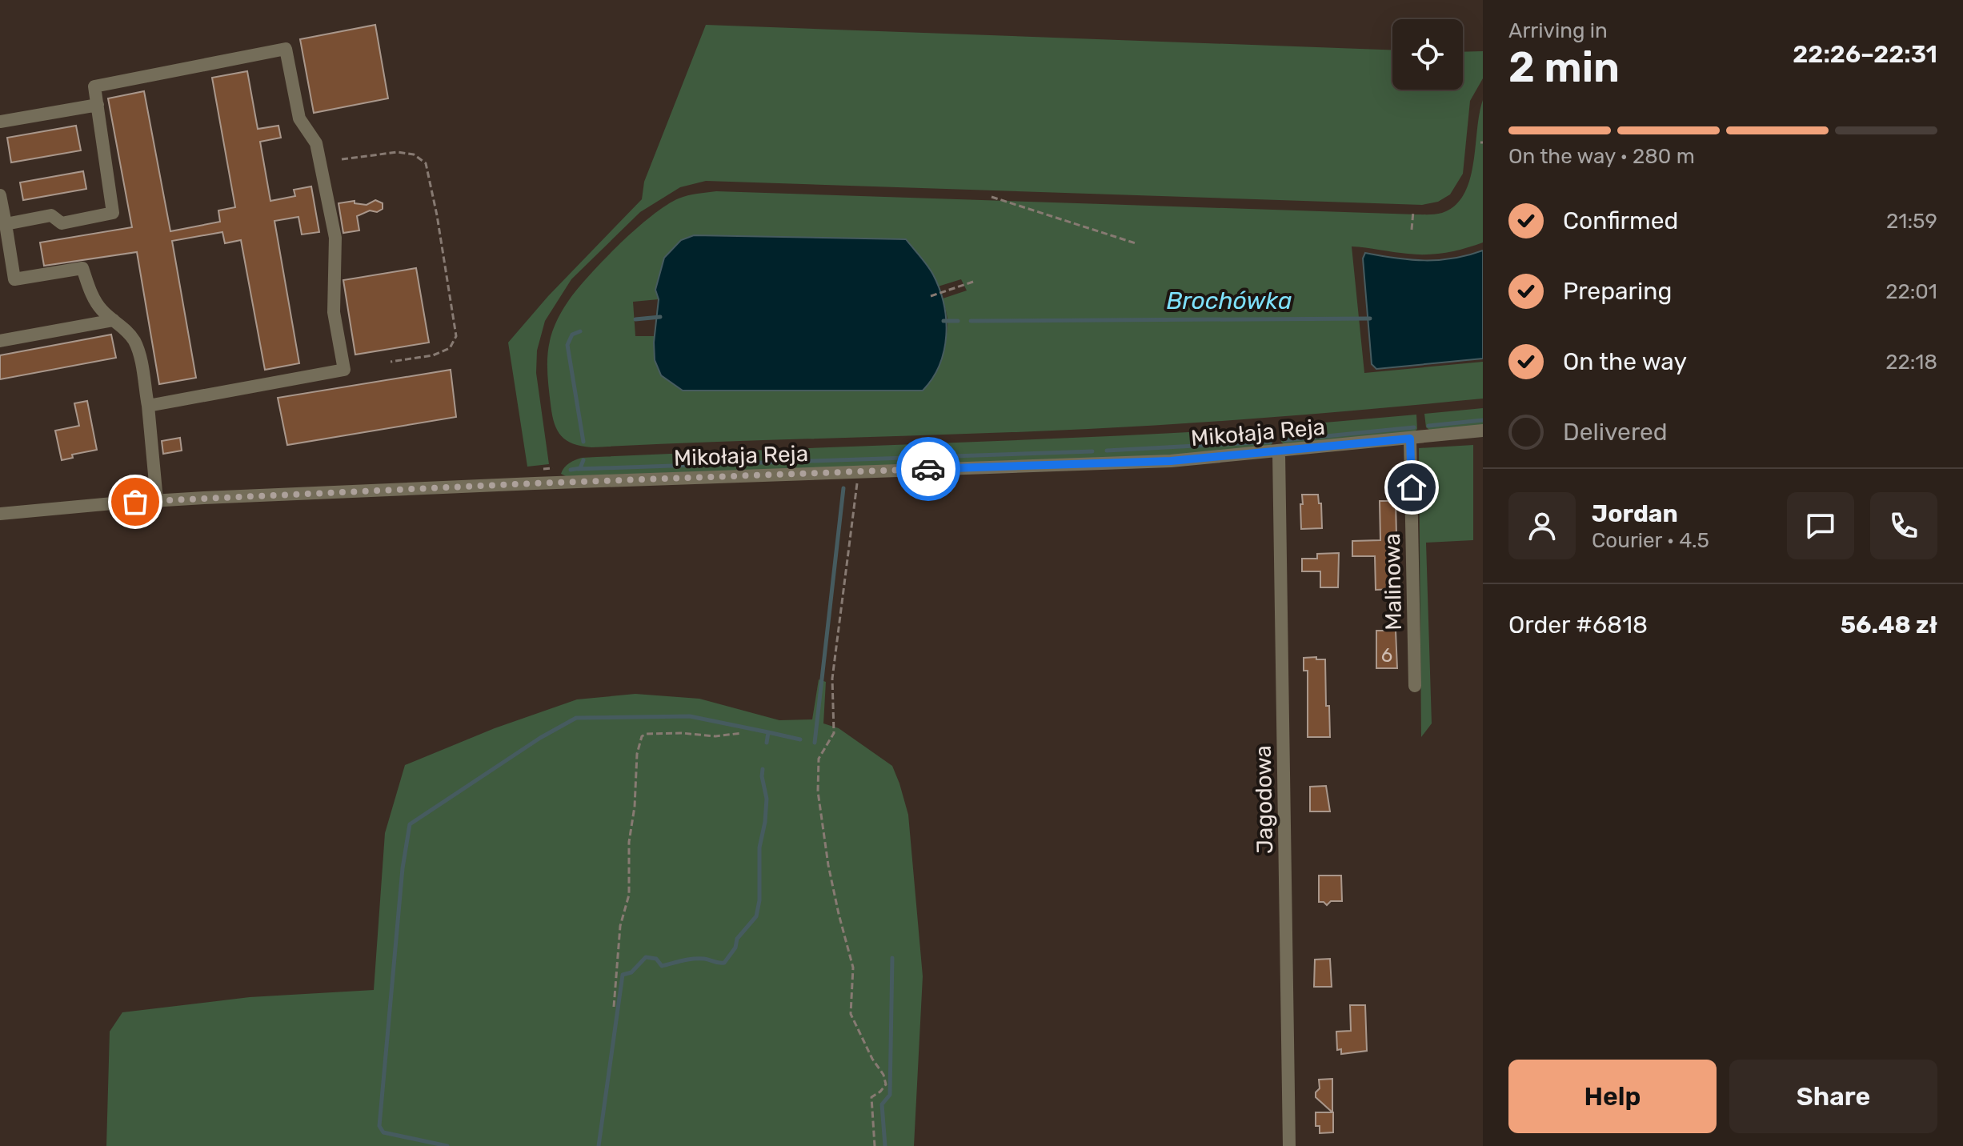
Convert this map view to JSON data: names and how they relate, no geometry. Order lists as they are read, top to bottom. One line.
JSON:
{"streets":{"street":["Mikołaja Reja","Malinowa","Jagodowa"]},"crossings":[["Mikołaja Reja","Malinowa"],["Mikołaja Reja","Jagodowa"]],"water":["Brochówka"],"house_numbers":["6"],"page":{"heading":["2 min","Arriving in","22:26–22:31"],"panel":["Jordan","Courier · 4.5","Order #6818","56.48 zł"],"bar":"On the way · 280 m","list":[["Confirmed","21:59"],["Preparing","22:01"],["On the way","22:18"],"Delivered"],"buttons":["Help","Share"]}}
